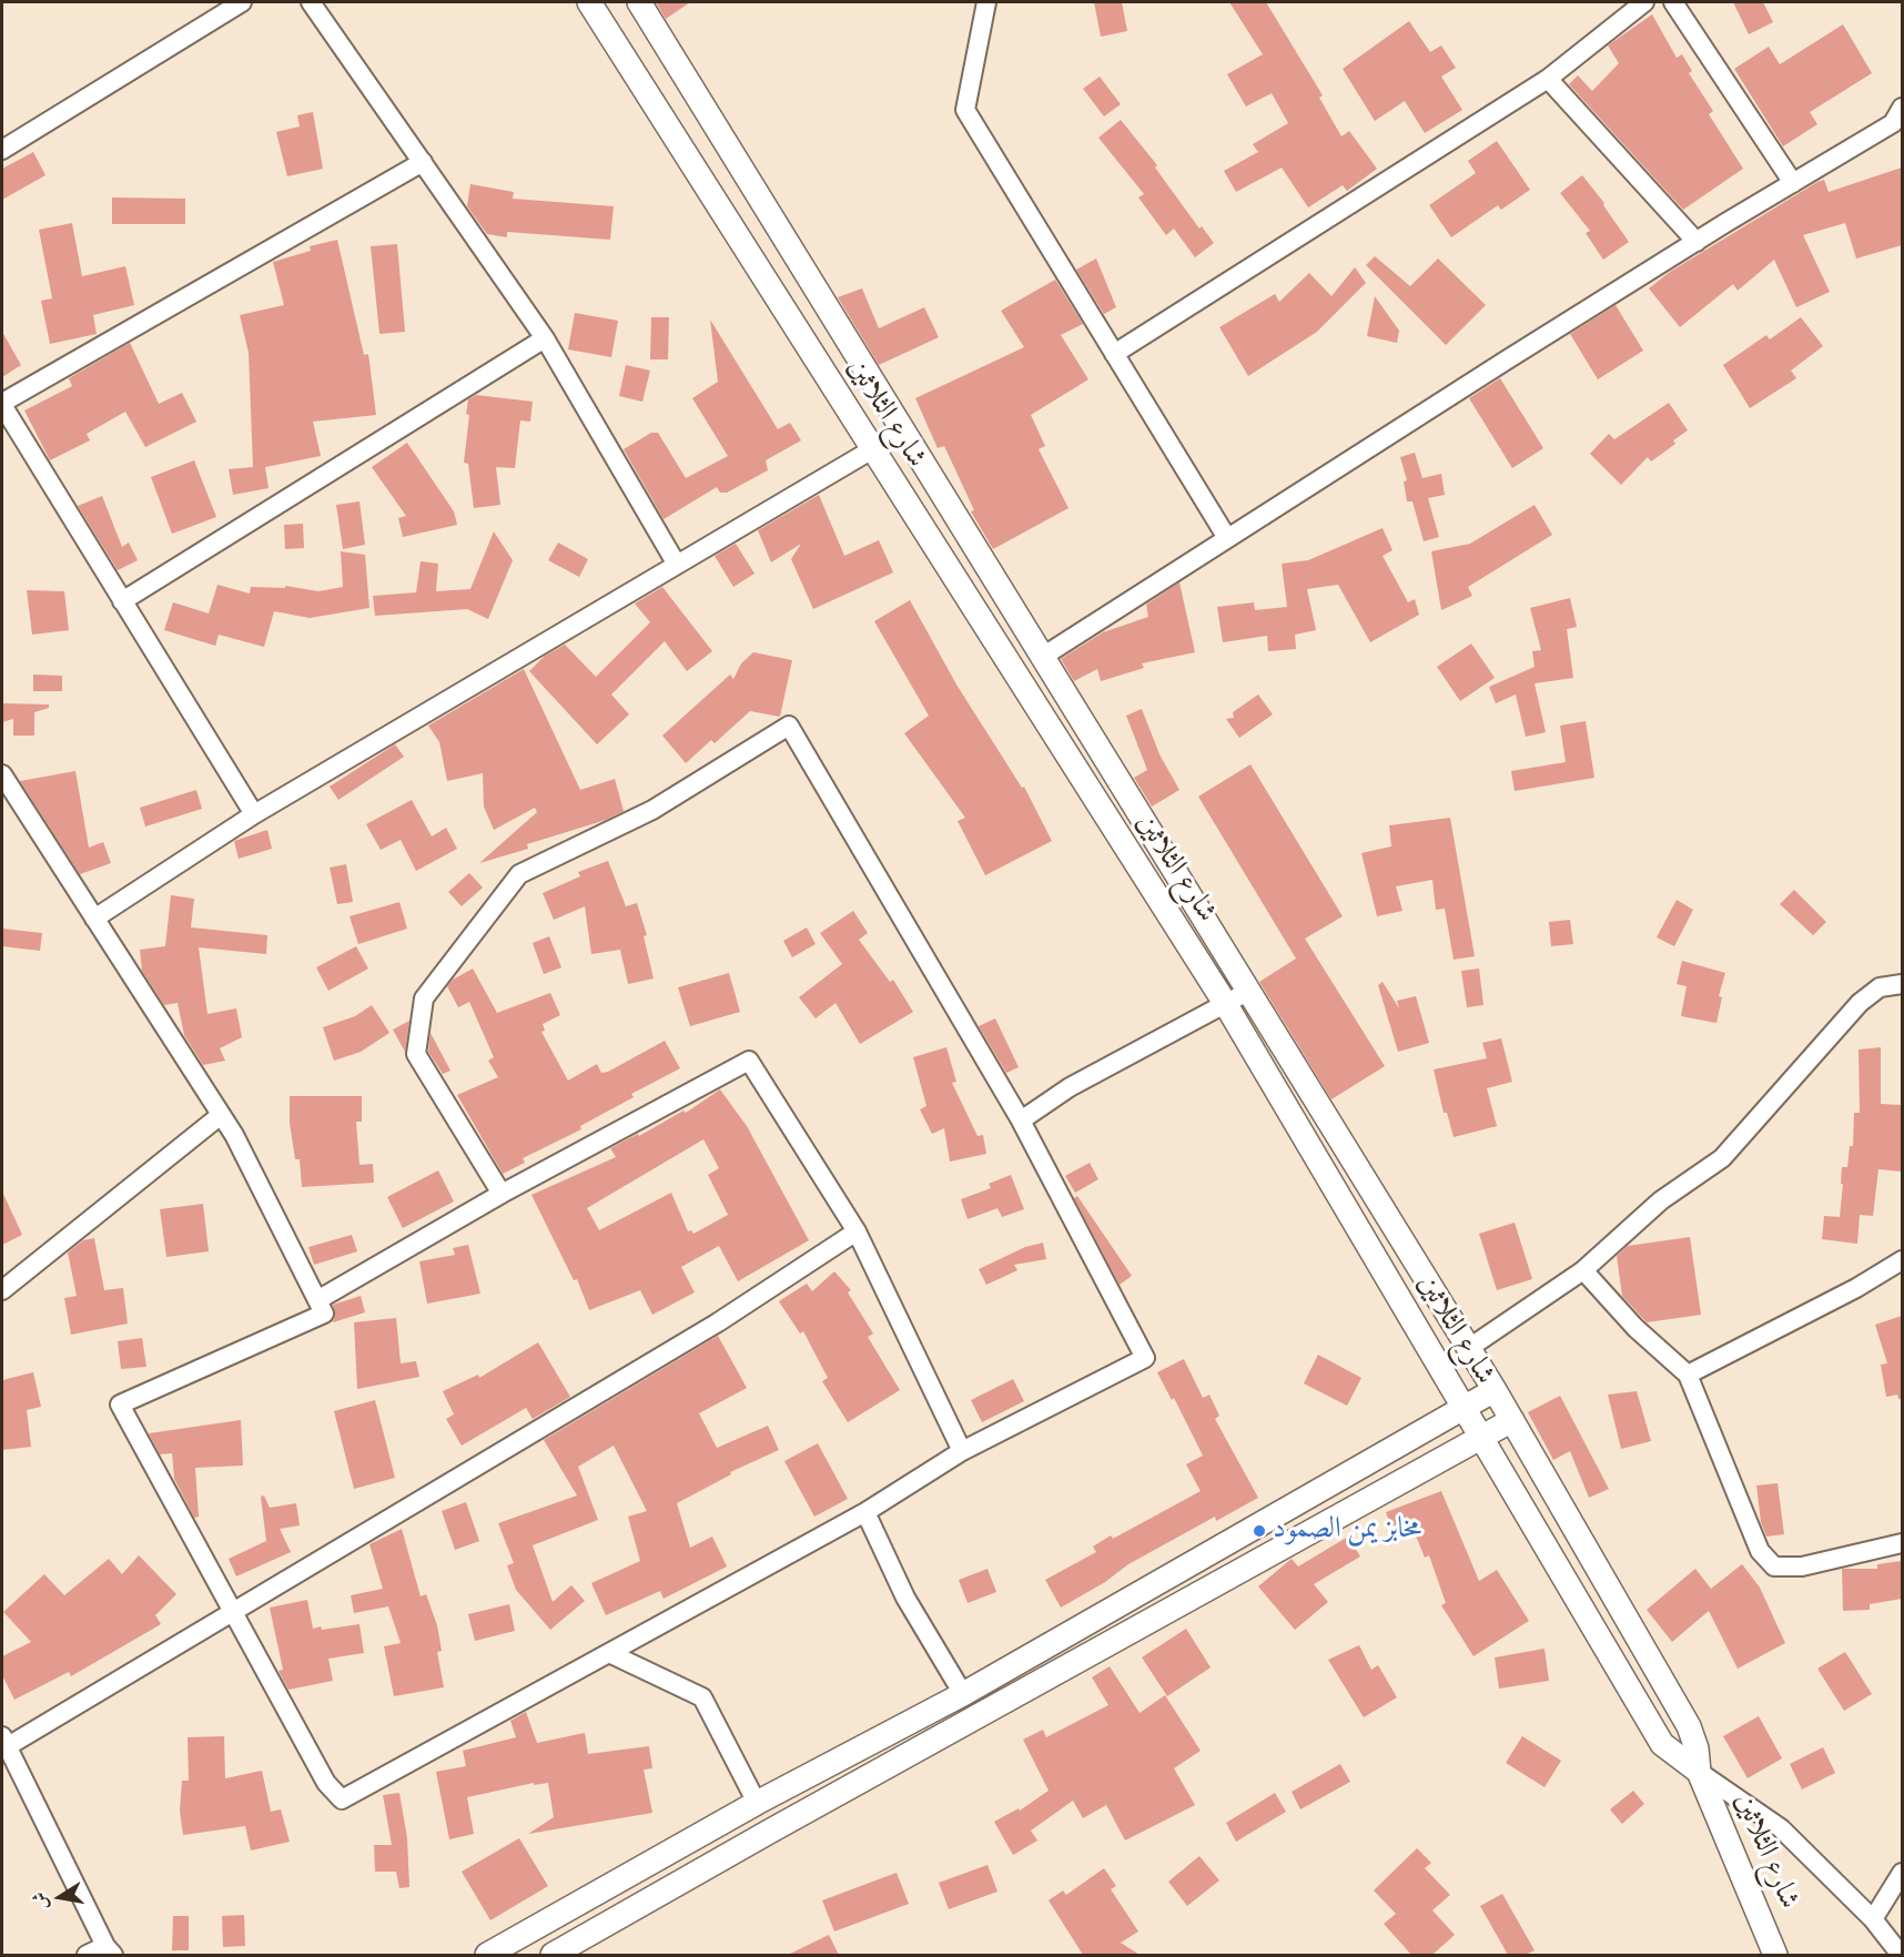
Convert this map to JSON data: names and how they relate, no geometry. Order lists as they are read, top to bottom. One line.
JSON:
{"streets":{"street":["شارع الثلاثين"]},"places":["مخابز يمن الصمود"],"north":"left"}
